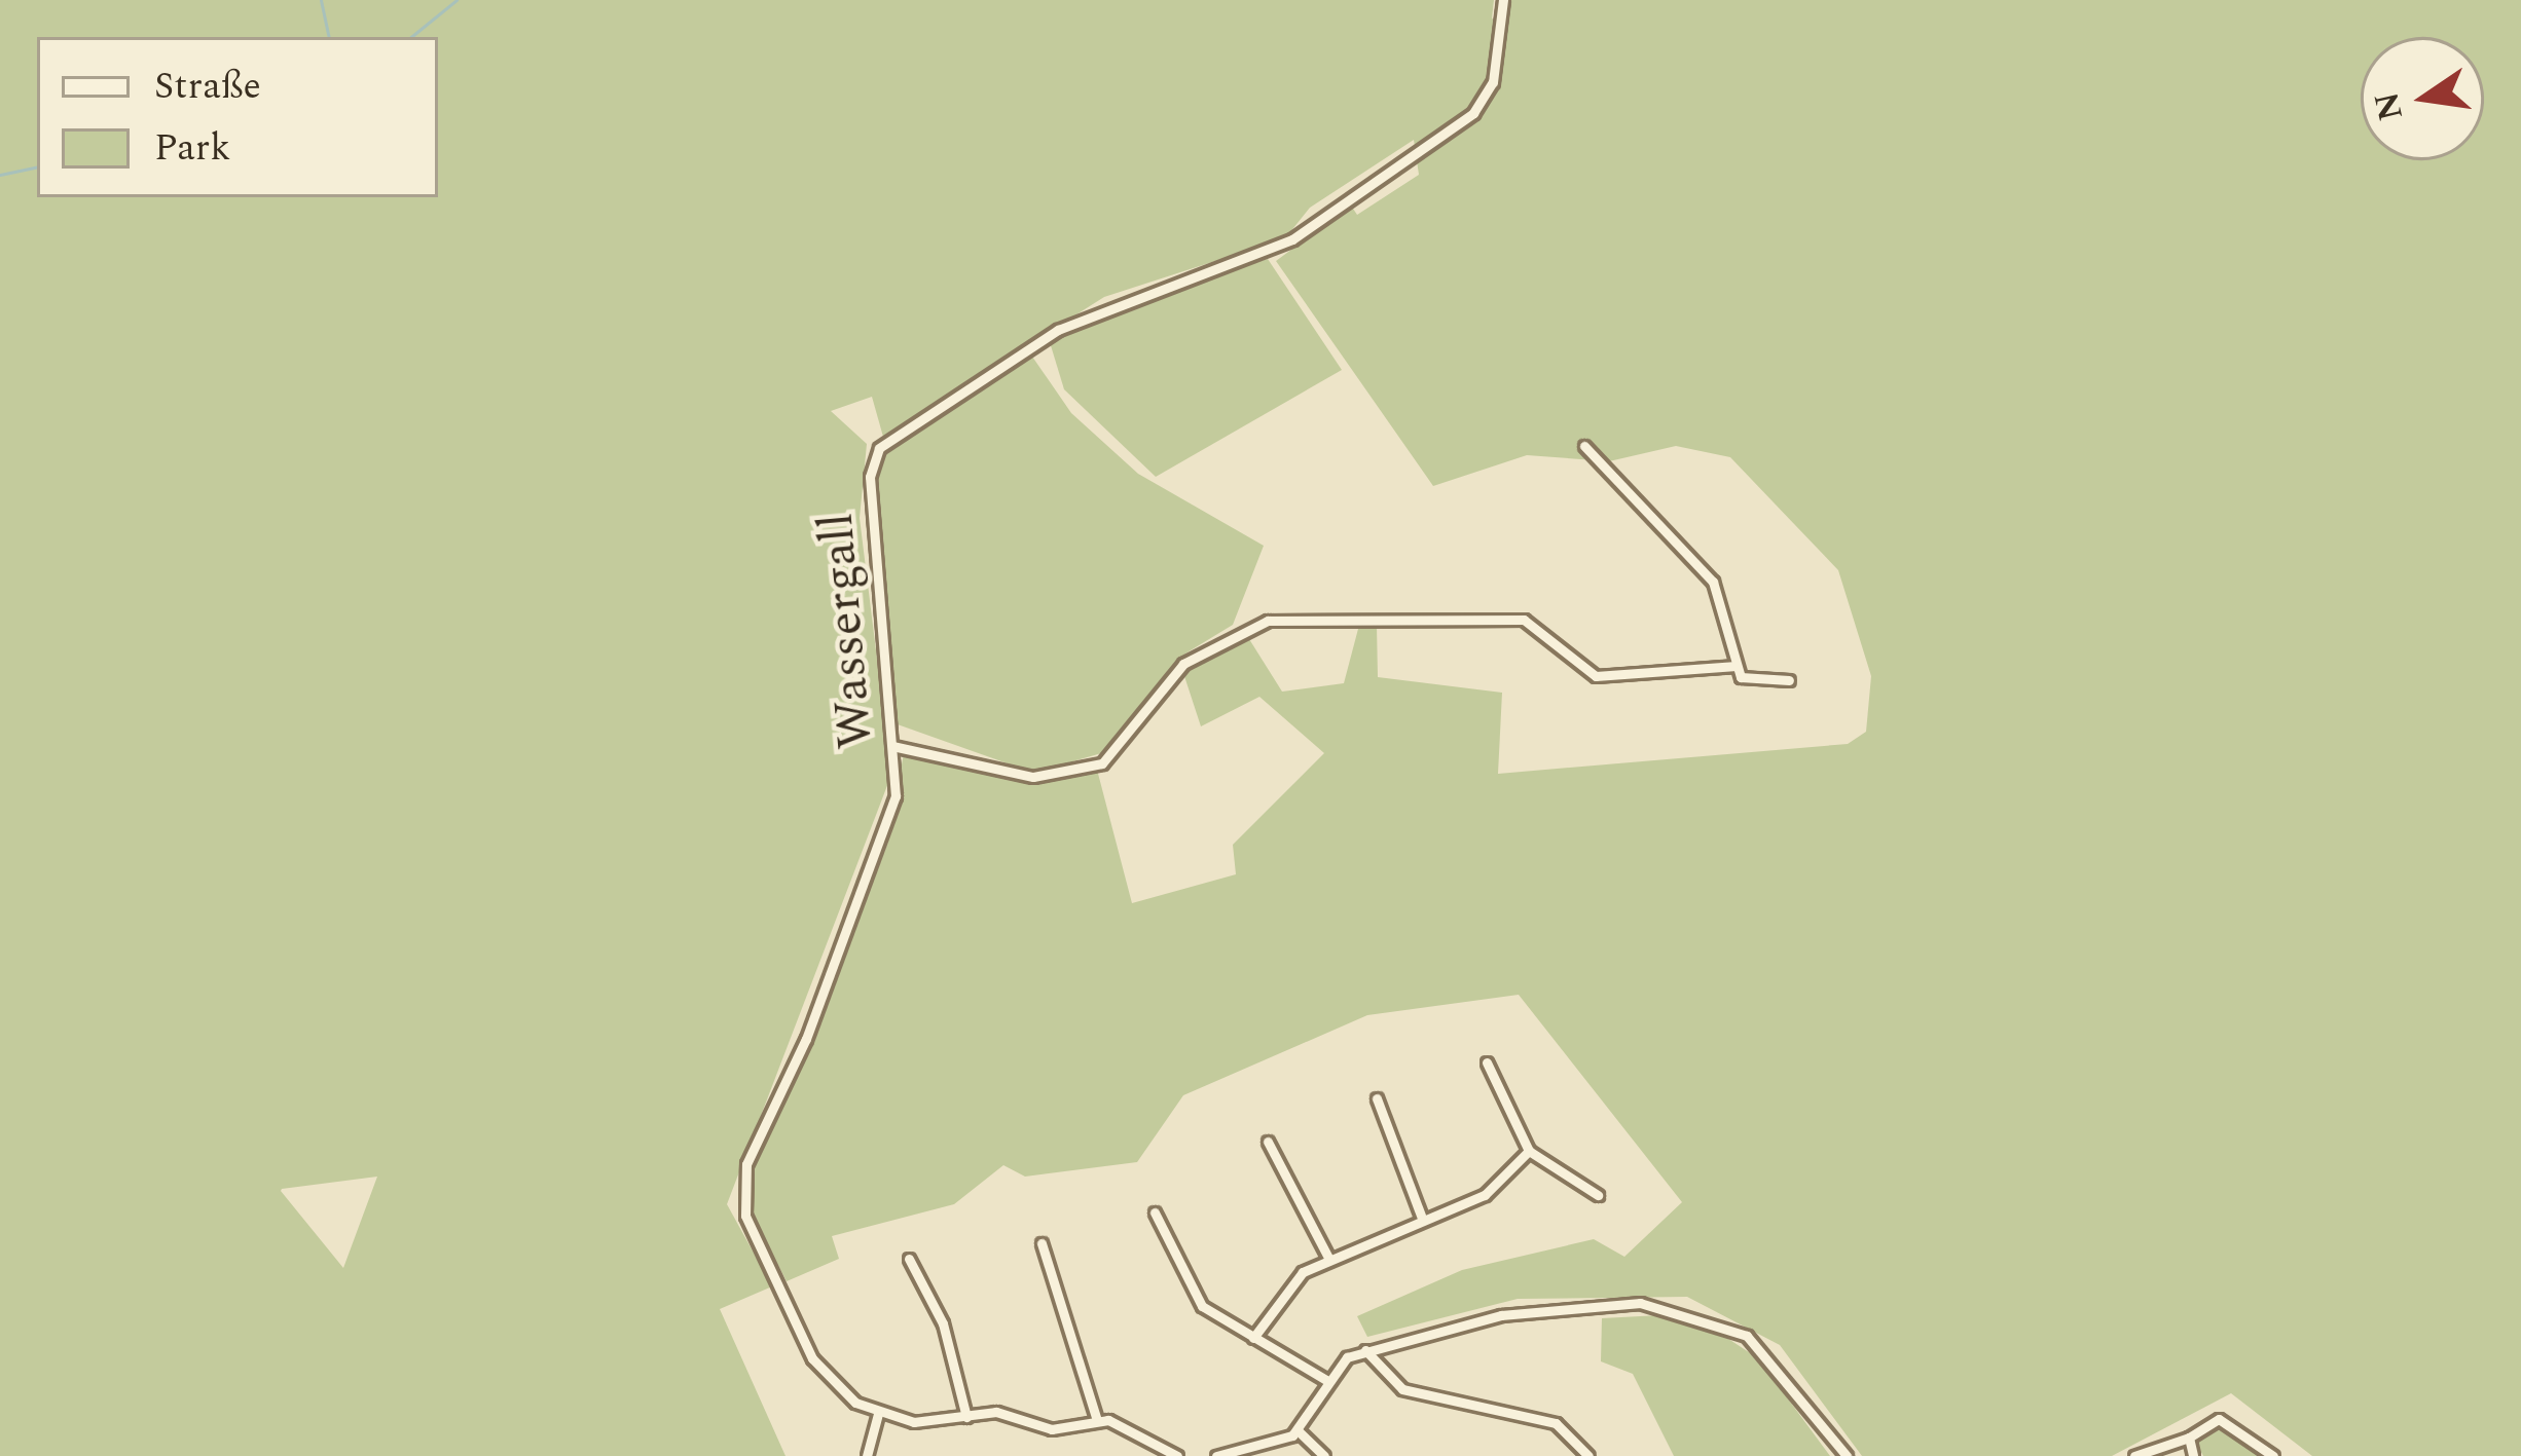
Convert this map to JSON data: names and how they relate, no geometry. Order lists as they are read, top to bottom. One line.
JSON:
{"streets":{"street":["Wassergall"]},"legend":["Straße","Park"],"north":"left"}
